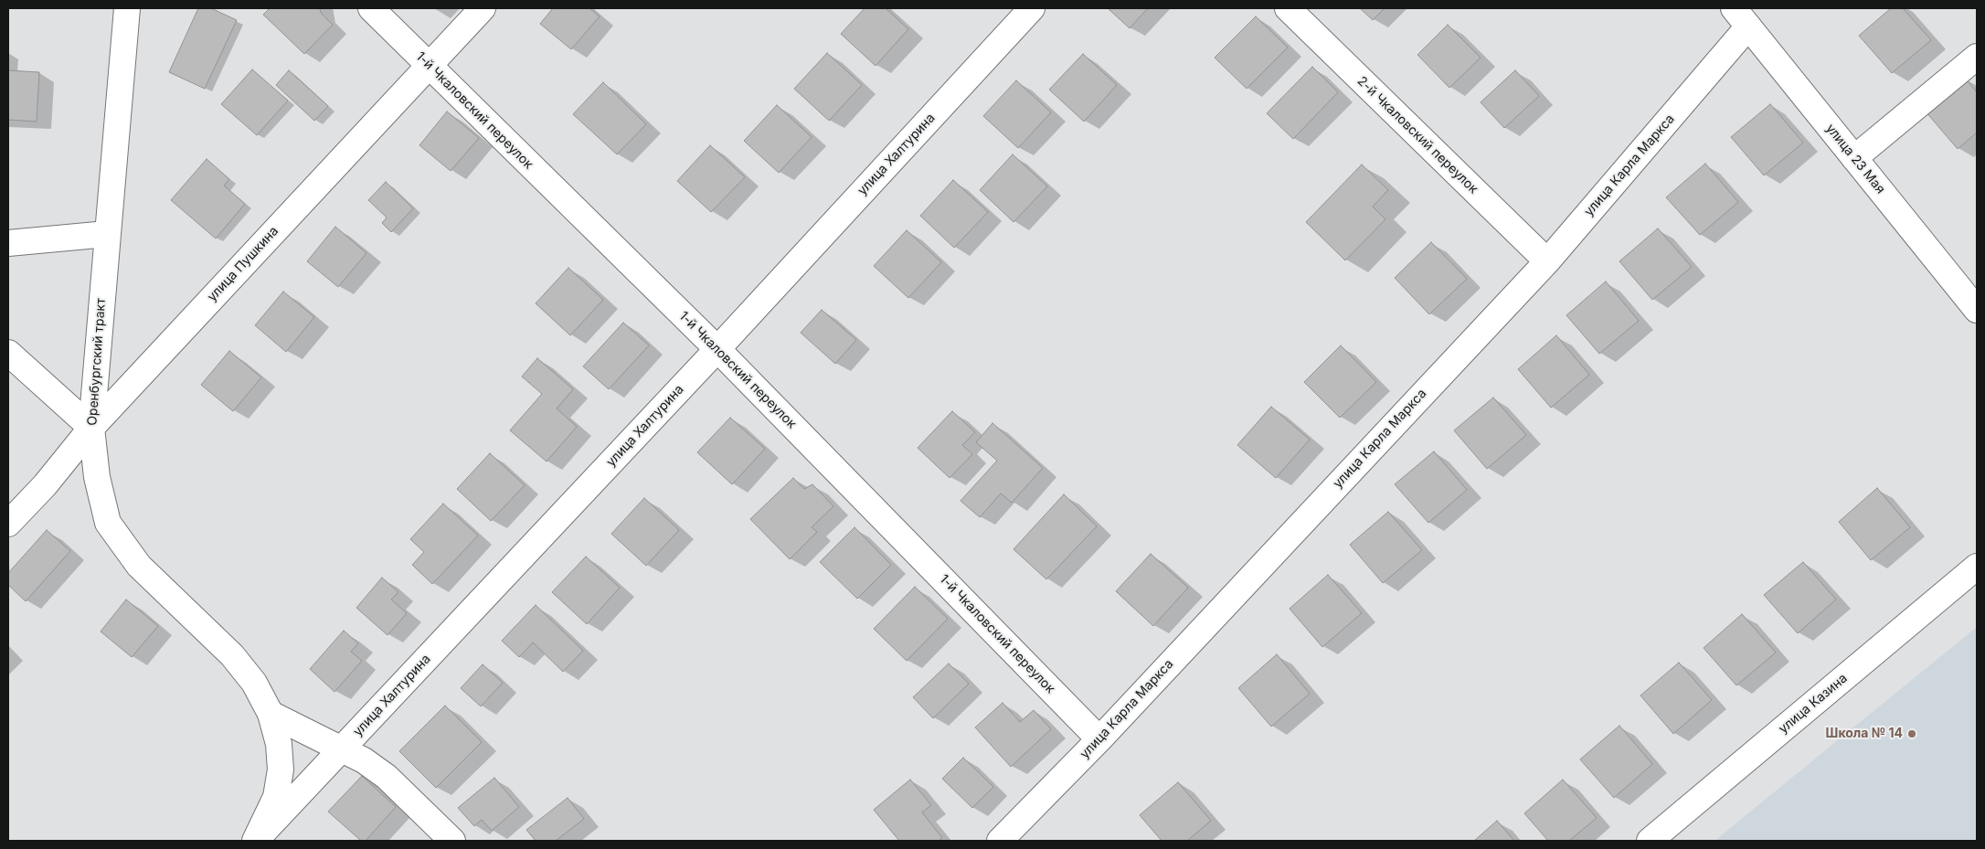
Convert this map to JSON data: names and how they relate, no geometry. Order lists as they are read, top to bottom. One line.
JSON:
{"streets":{"street":["1-й Чкаловский переулок","2-й Чкаловский переулок","улица Халтурина","улица 23 Мая","улица Карла Маркса","улица Пушкина","Оренбургский тракт","улица Казина"]},"crossings":[["1-й Чкаловский переулок","улица Халтурина"],["1-й Чкаловский переулок","улица Карла Маркса"],["1-й Чкаловский переулок","улица Пушкина"],["2-й Чкаловский переулок","улица Карла Маркса"],["улица Халтурина","Оренбургский тракт"],["улица 23 Мая","улица Карла Маркса"],["улица Пушкина","Оренбургский тракт"]],"places":["Школа № 14"]}
